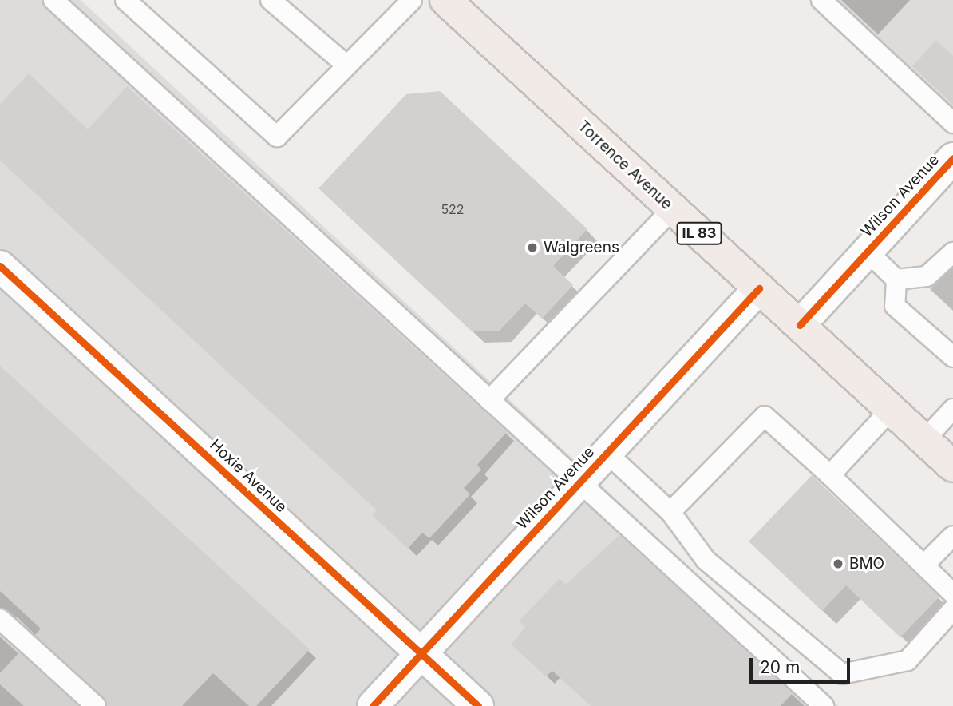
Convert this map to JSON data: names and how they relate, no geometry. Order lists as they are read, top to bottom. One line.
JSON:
{"streets":{"main road":["Torrence Avenue","IL 83"],"street":["Wilson Avenue","Hoxie Avenue"]},"crossings":[["Torrence Avenue","Wilson Avenue"],["Wilson Avenue","Hoxie Avenue"]],"places":["Walgreens","BMO"],"house_numbers":["522"],"scale_bar":"20 m"}
